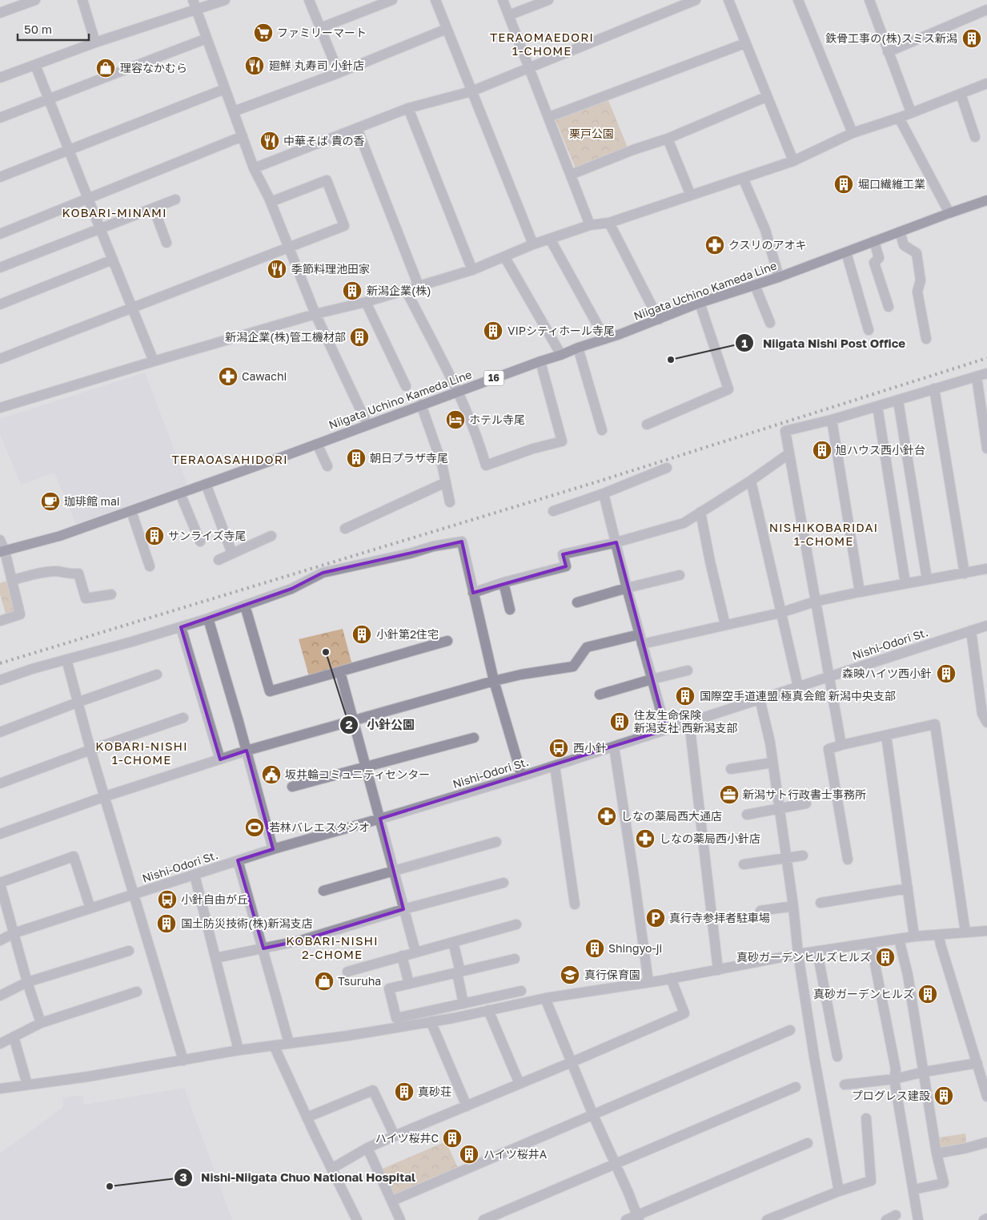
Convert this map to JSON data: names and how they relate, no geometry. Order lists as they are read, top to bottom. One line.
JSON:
{"streets":{"main road":["Niigata Uchino Kameda Line","16"],"street":["Nishi-Odori St."]},"districts":["TERAOMAEDORI 1-CHOME","KOBARI-MINAMI","TERAOASAHIDORI","NISHIKOBARIDAI 1-CHOME","KOBARI-NISHI 1-CHOME","KOBARI-NISHI 2-CHOME"],"parks":["栗戸公園"],"places":{"supermarket":["ファミリーマート"],"building":["鉄骨工事の(株)スミス新潟","堀口繊維工業","新潟企業(株)","VIPシティホール寺尾","新潟企業(株)管工機材部","旭ハウス西小針台","朝日プラザ寺尾","サンライズ寺尾","小針第2住宅","森映ハイツ西小針","国際空手道連盟 極真会館 新潟中央支部","住友生命保険 新潟支社 西新潟支部","国土防災技術(株)新潟支店","Shingyo-ji","真砂ガーデンヒルズヒルズ","真砂ガーデンヒルズ","真砂荘","プログレス建設","ハイツ桜井C","ハイツ桜井A"],"restaurant":["廻鮮 丸寿司 小針店","中華そば 貴の香","季節料理池田家"],"shop":["理容なかむら","Tsuruha"],"pharmacy":["クスリのアオキ","Cawachi","しなの薬局西大通店","しなの薬局西小針店"],"other":["Niigata Nishi Post Office","小針公園","Nishi-Niigata Chuo National Hospital"],"hotel":["ホテル寺尾"],"cafe":["珈琲館 mai"],"bus stop":["西小針","小針自由が丘"],"public building":["坂井輪コミュニティセンター"],"office":["新潟サト行政書士事務所"],"sports":["若林バレエスタジオ"],"parking":["真行寺参拝者駐車場"],"school or university":["真行保育園"]},"scale_bar":"50 m"}
